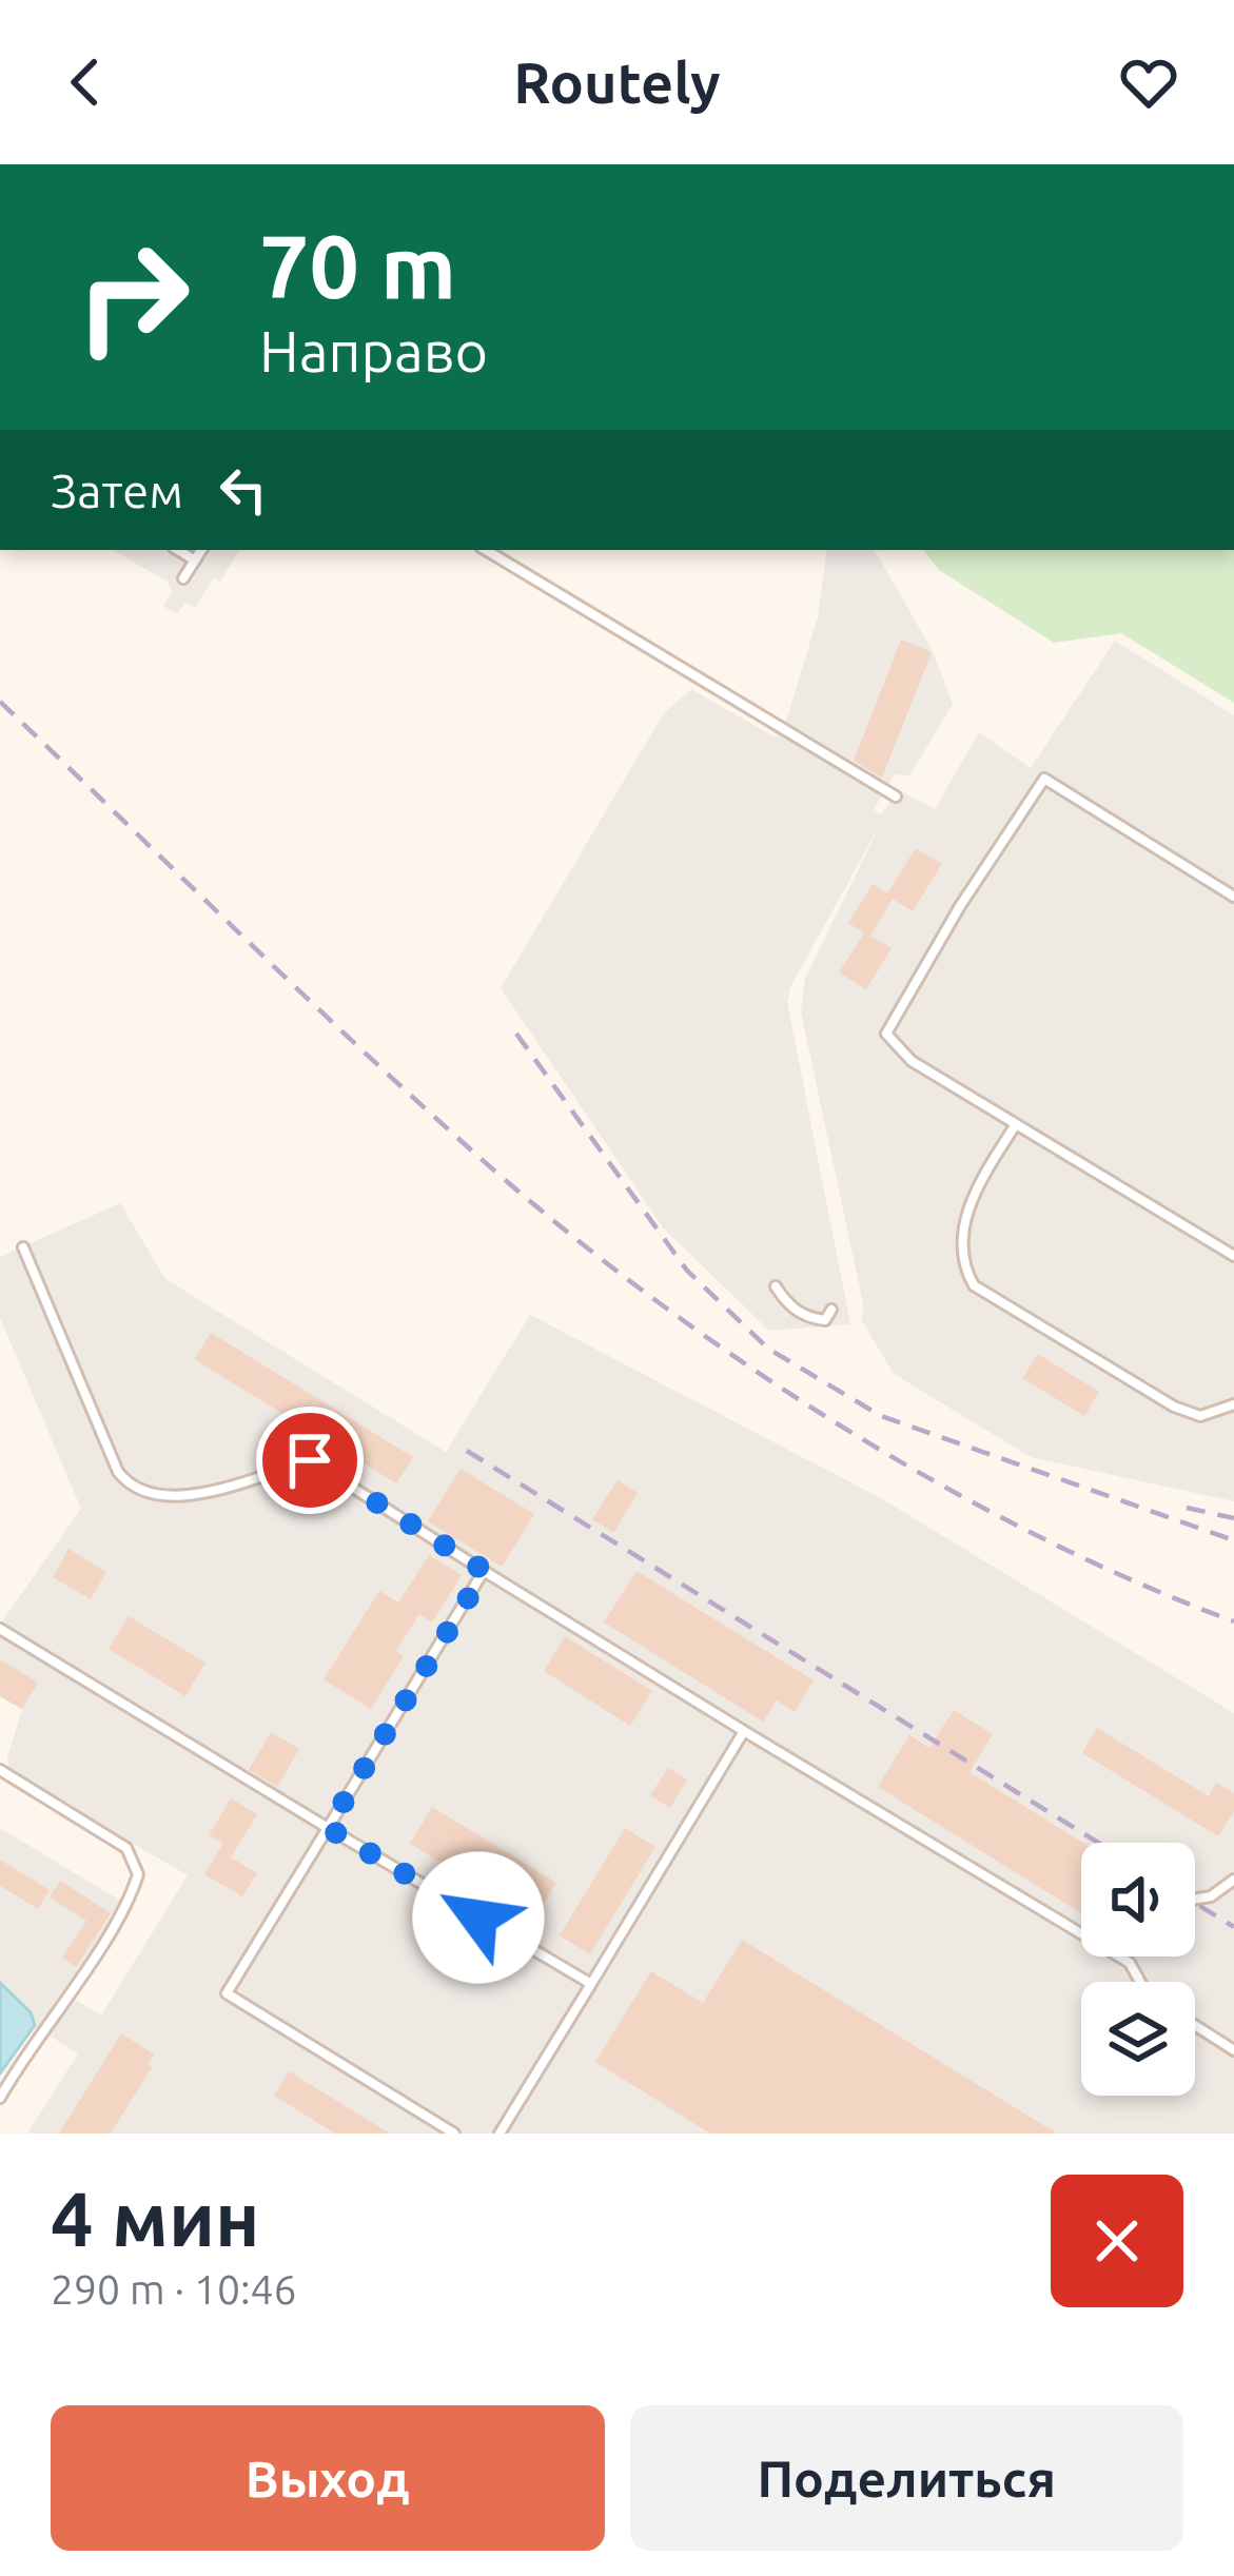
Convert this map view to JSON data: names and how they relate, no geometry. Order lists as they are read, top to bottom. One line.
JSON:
{"page":{"header":"Routely","turn":["70 m","Направо"],"then":"Затем","heading":["4 мин","290 m · 10:46"],"buttons":["Выход","Поделиться"]}}
